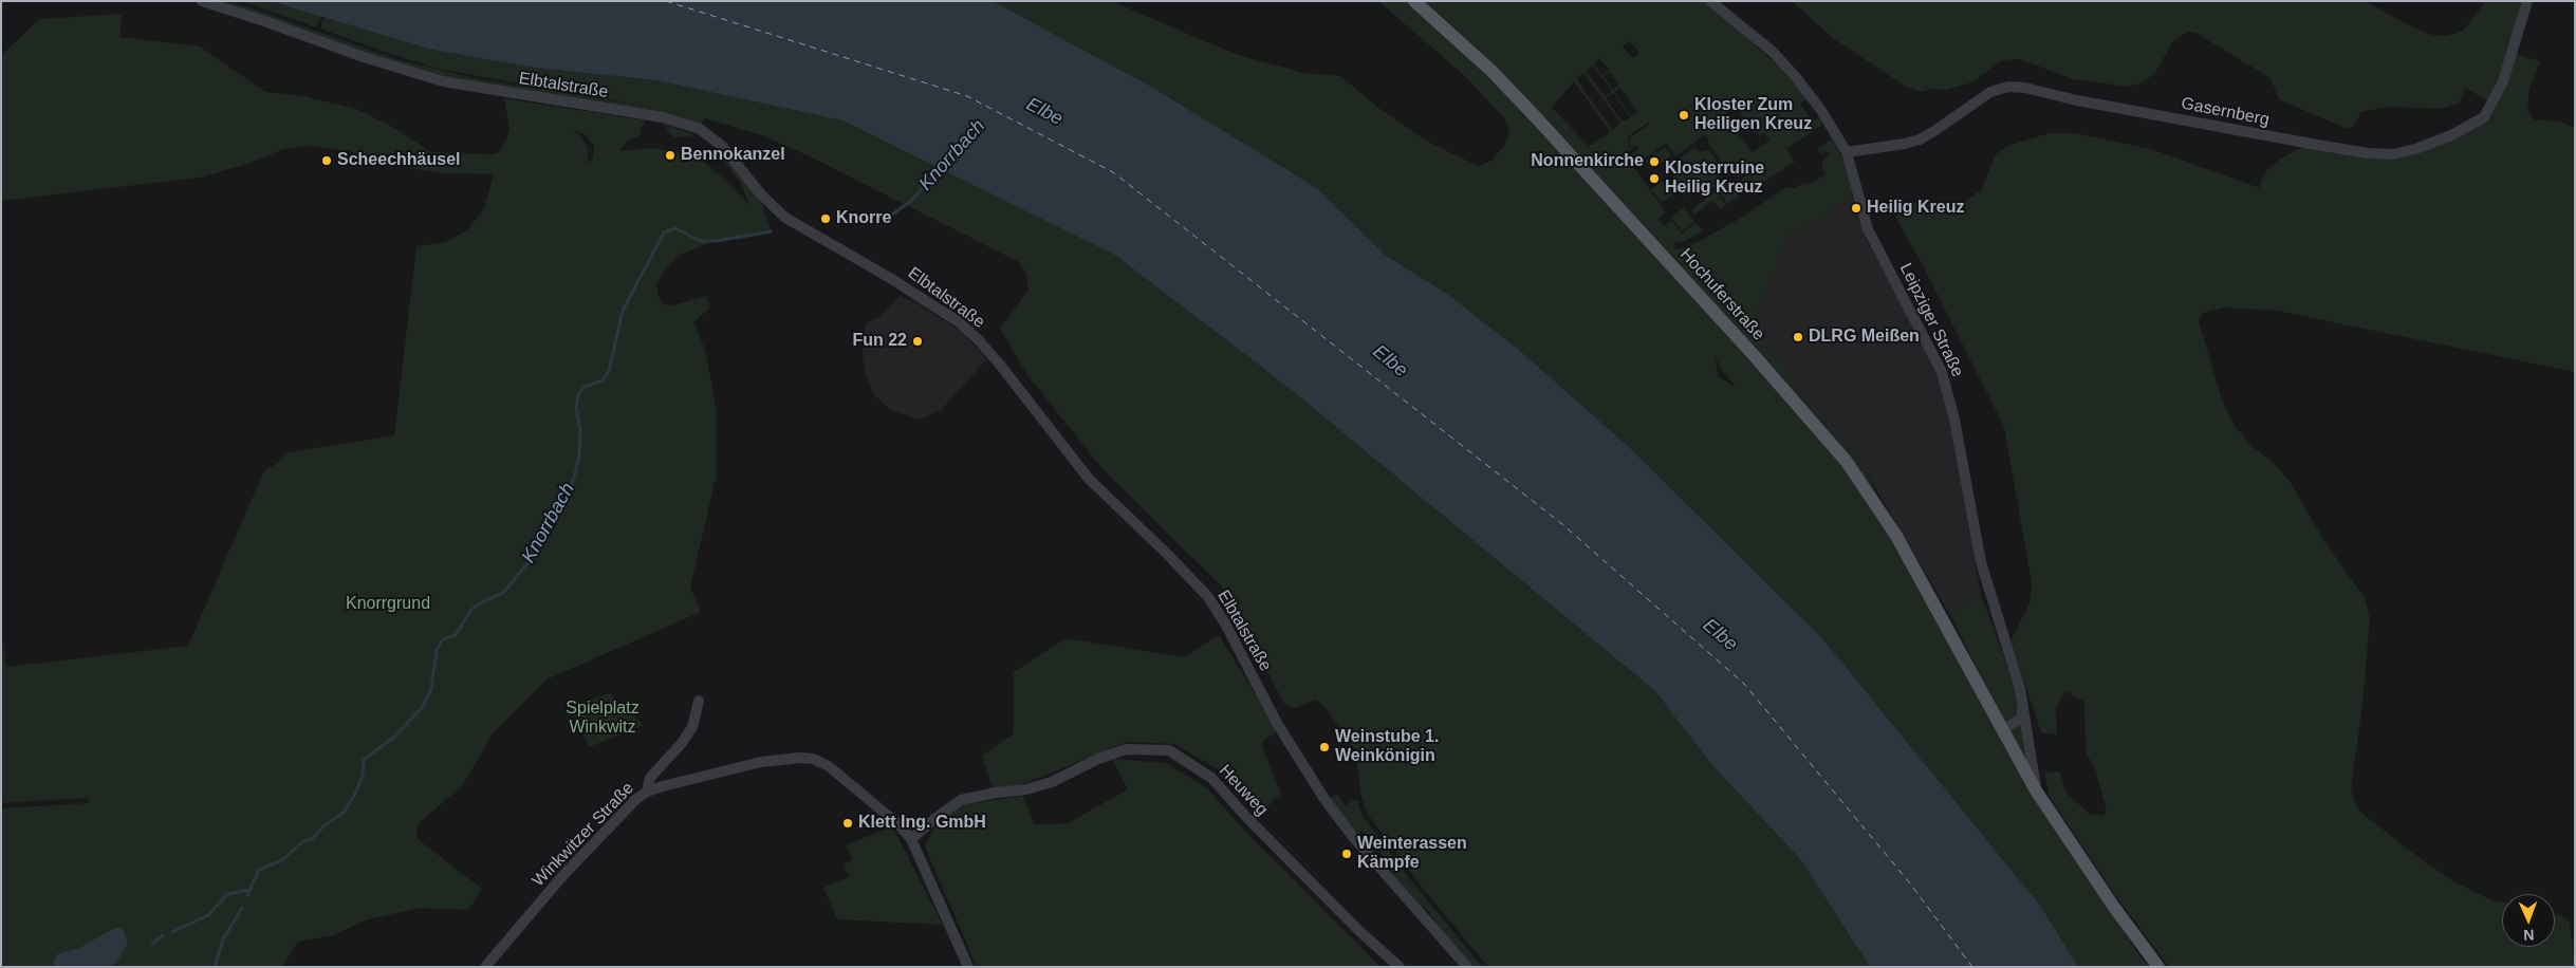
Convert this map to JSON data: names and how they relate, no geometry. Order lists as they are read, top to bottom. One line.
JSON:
{"streets":{"main road":["Hochuferstraße"],"street":["Elbtalstraße","Gasernberg","Leipziger Straße","Heuweg","Winkwitzer Straße"]},"crossings":[["Gasernberg","Leipziger Straße"],["Hochuferstraße","Leipziger Straße"],["Heuweg","Winkwitzer Straße"]],"water":["Elbe","Knorrbach"],"parks":["Knorrgrund","Spielplatz Winkwitz"],"places":["Kloster Zum Heiligen Kreuz","Bennokanzel","Scheechhäusel","Nonnenkirche","Klosterruine Heilig Kreuz","Heilig Kreuz","Knorre","DLRG Meißen","Fun 22","Weinstube 1. Weinkönigin","Klett Ing. GmbH","Weinterassen Kämpfe"],"north":"bottom"}
